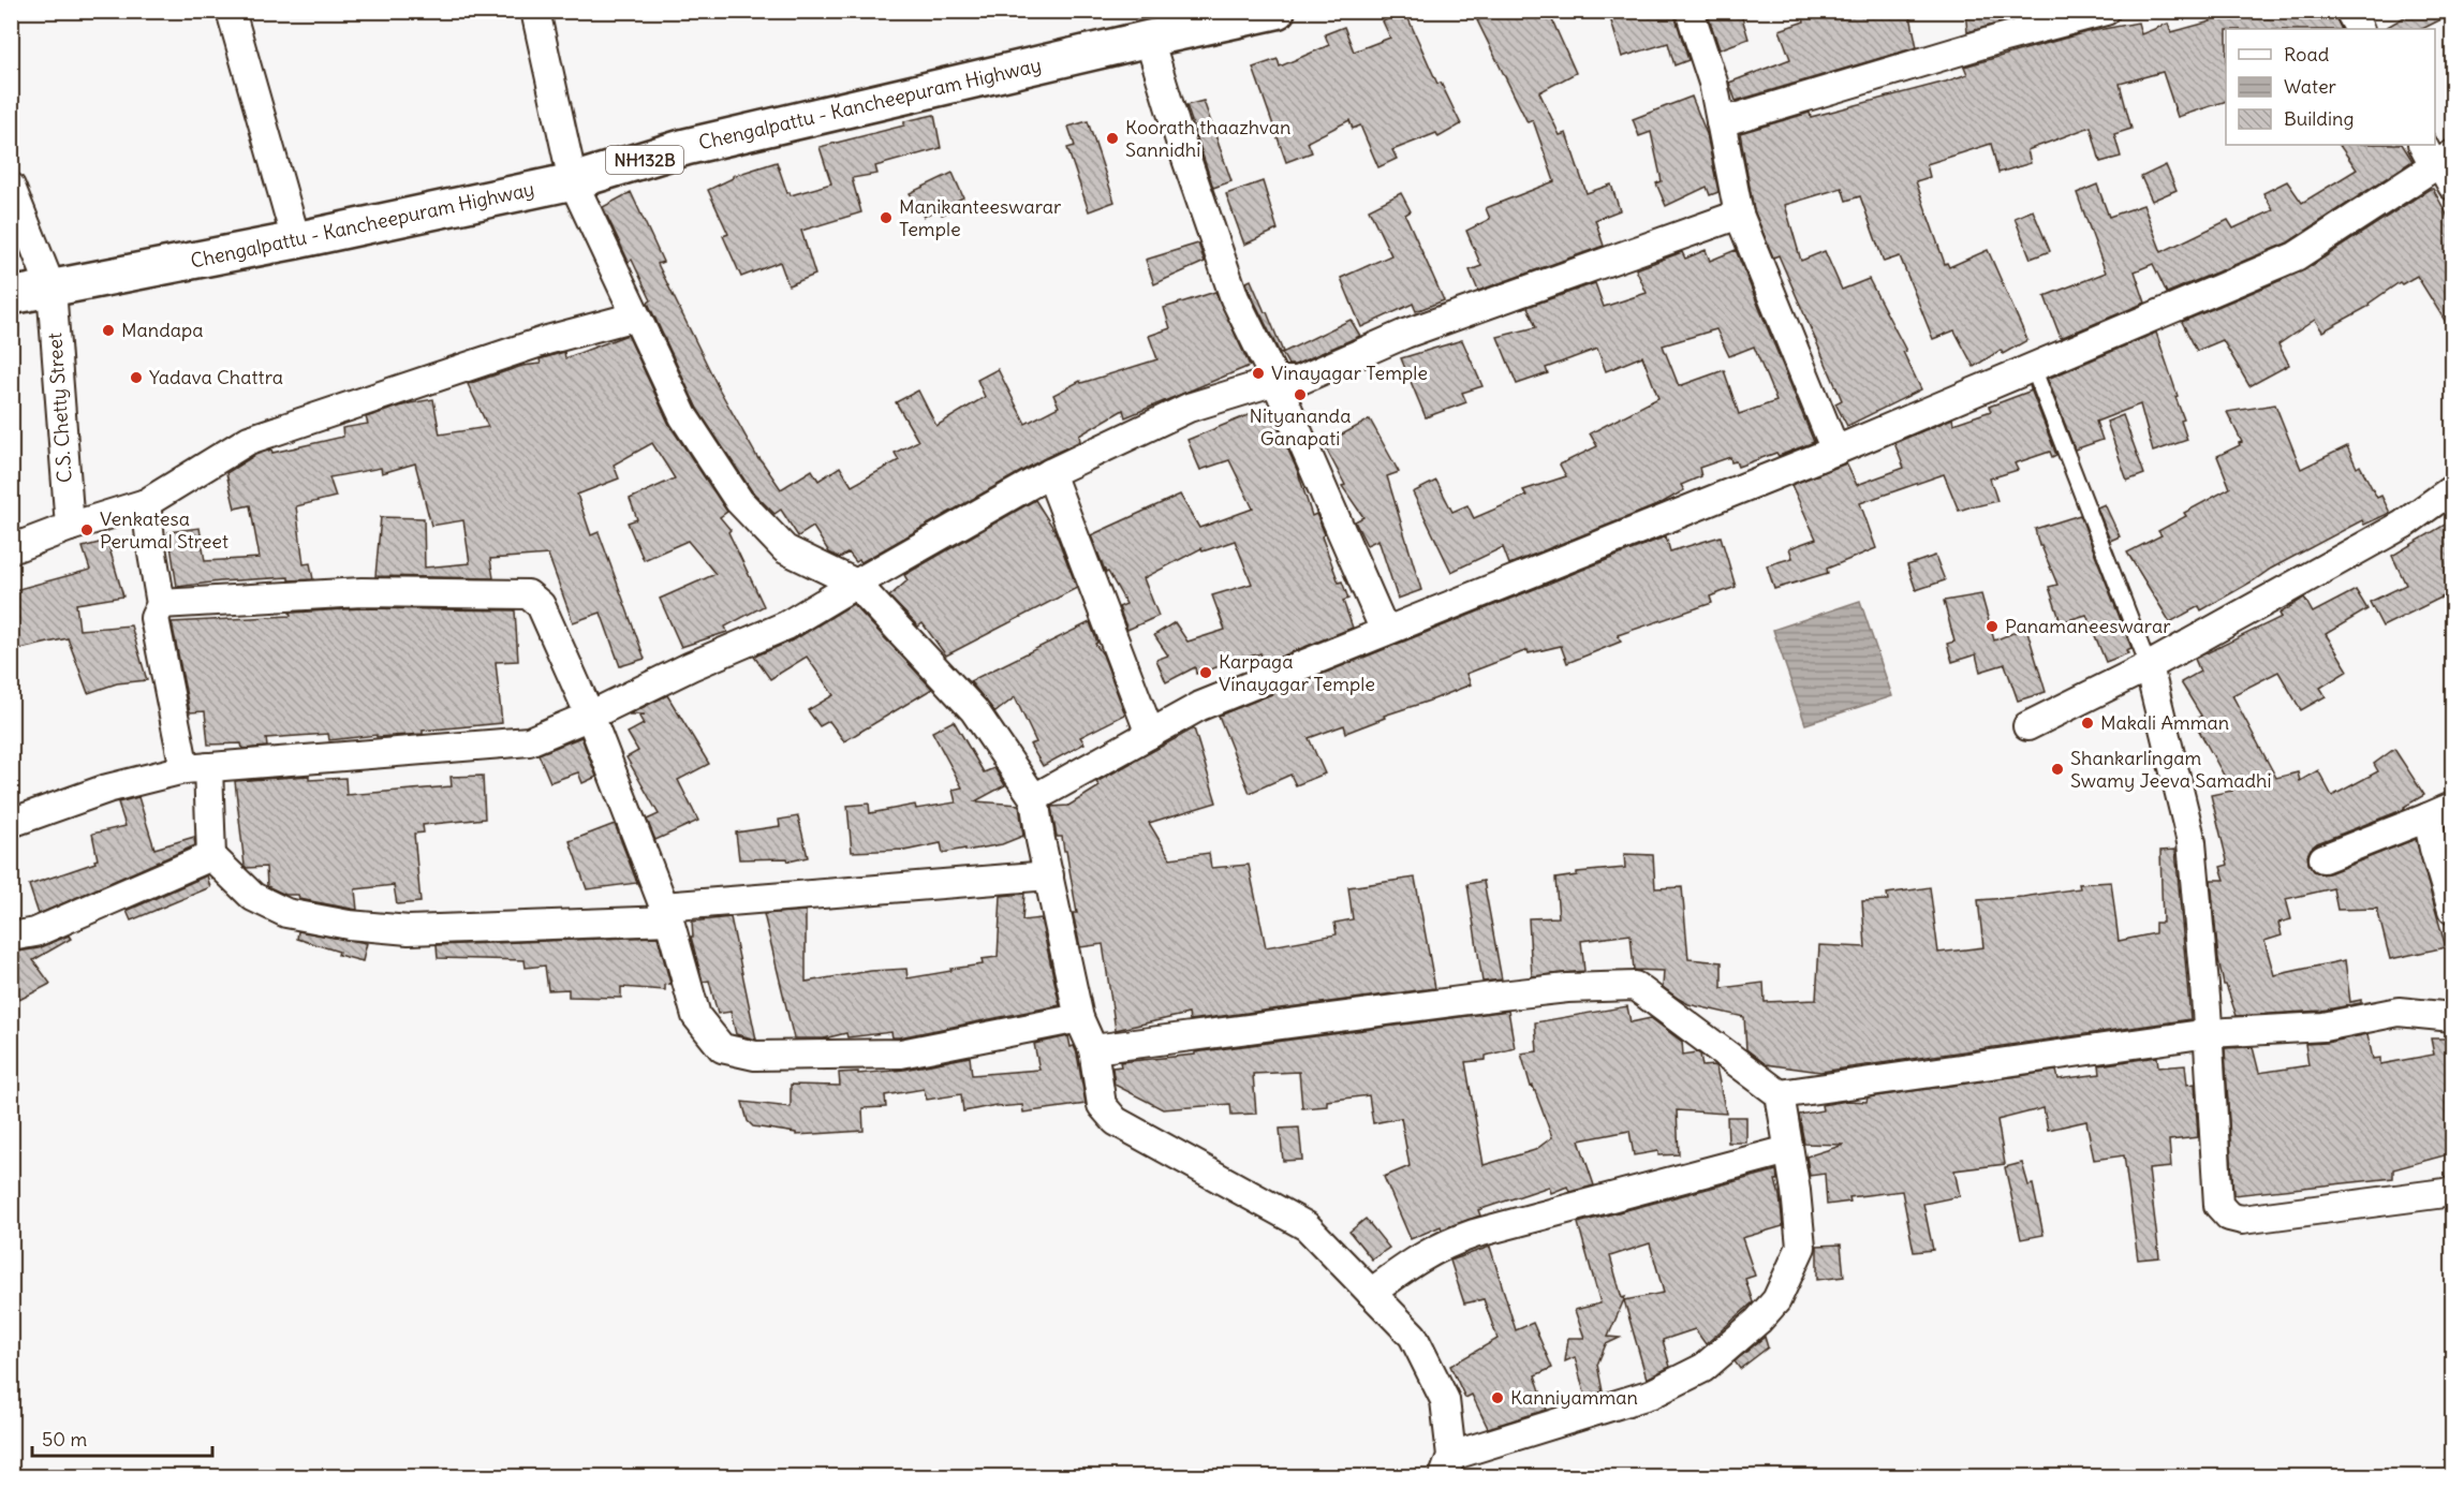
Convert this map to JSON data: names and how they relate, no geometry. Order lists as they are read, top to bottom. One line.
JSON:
{"streets":{"highway":["Chengalpattu - Kancheepuram Highway","NH132B"],"street":["C.S. Chetty Street"]},"crossings":[["Chengalpattu - Kancheepuram Highway","C.S. Chetty Street"]],"places":["Koorath thaazhvan Sannidhi","Manikanteeswarar Temple","Mandapa","Vinayagar Temple","Yadava Chattra","Nityananda Ganapati","Venkatesa Perumal Street","Panamaneeswarar","Karpaga Vinayagar Temple","Makali Amman","Shankarlingam Swamy Jeeva Samadhi","Kanniyamman"],"legend":["Road","Water","Building"],"scale_bar":"50 m"}
